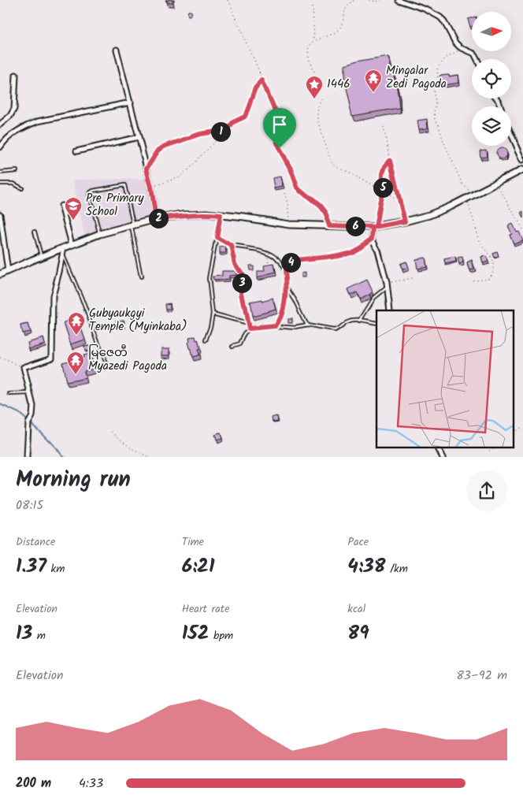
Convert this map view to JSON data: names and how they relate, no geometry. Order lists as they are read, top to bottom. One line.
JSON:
{"places":{"temple":["Mingalar Zedi Pagoda","Gubyaukgyi Temple (Myinkaba)","မြဇေတီ Myazedi Pagoda"],"place":["1446"],"school or university":["Pre Primary School"]},"north":"right","page":{"pins":["1","5","2","6","4","3"],"heading":["Morning run","08:15"],"stats":[["Distance","1.37 km"],["Time","6:21"],["Pace","4:38 /km"],["Elevation","13 m"],["Heart rate","152 bpm"],["kcal","89"]],"chart":["Elevation","83–92 m"],"list":[{"name":"200 m","note":"4:33"}]}}
